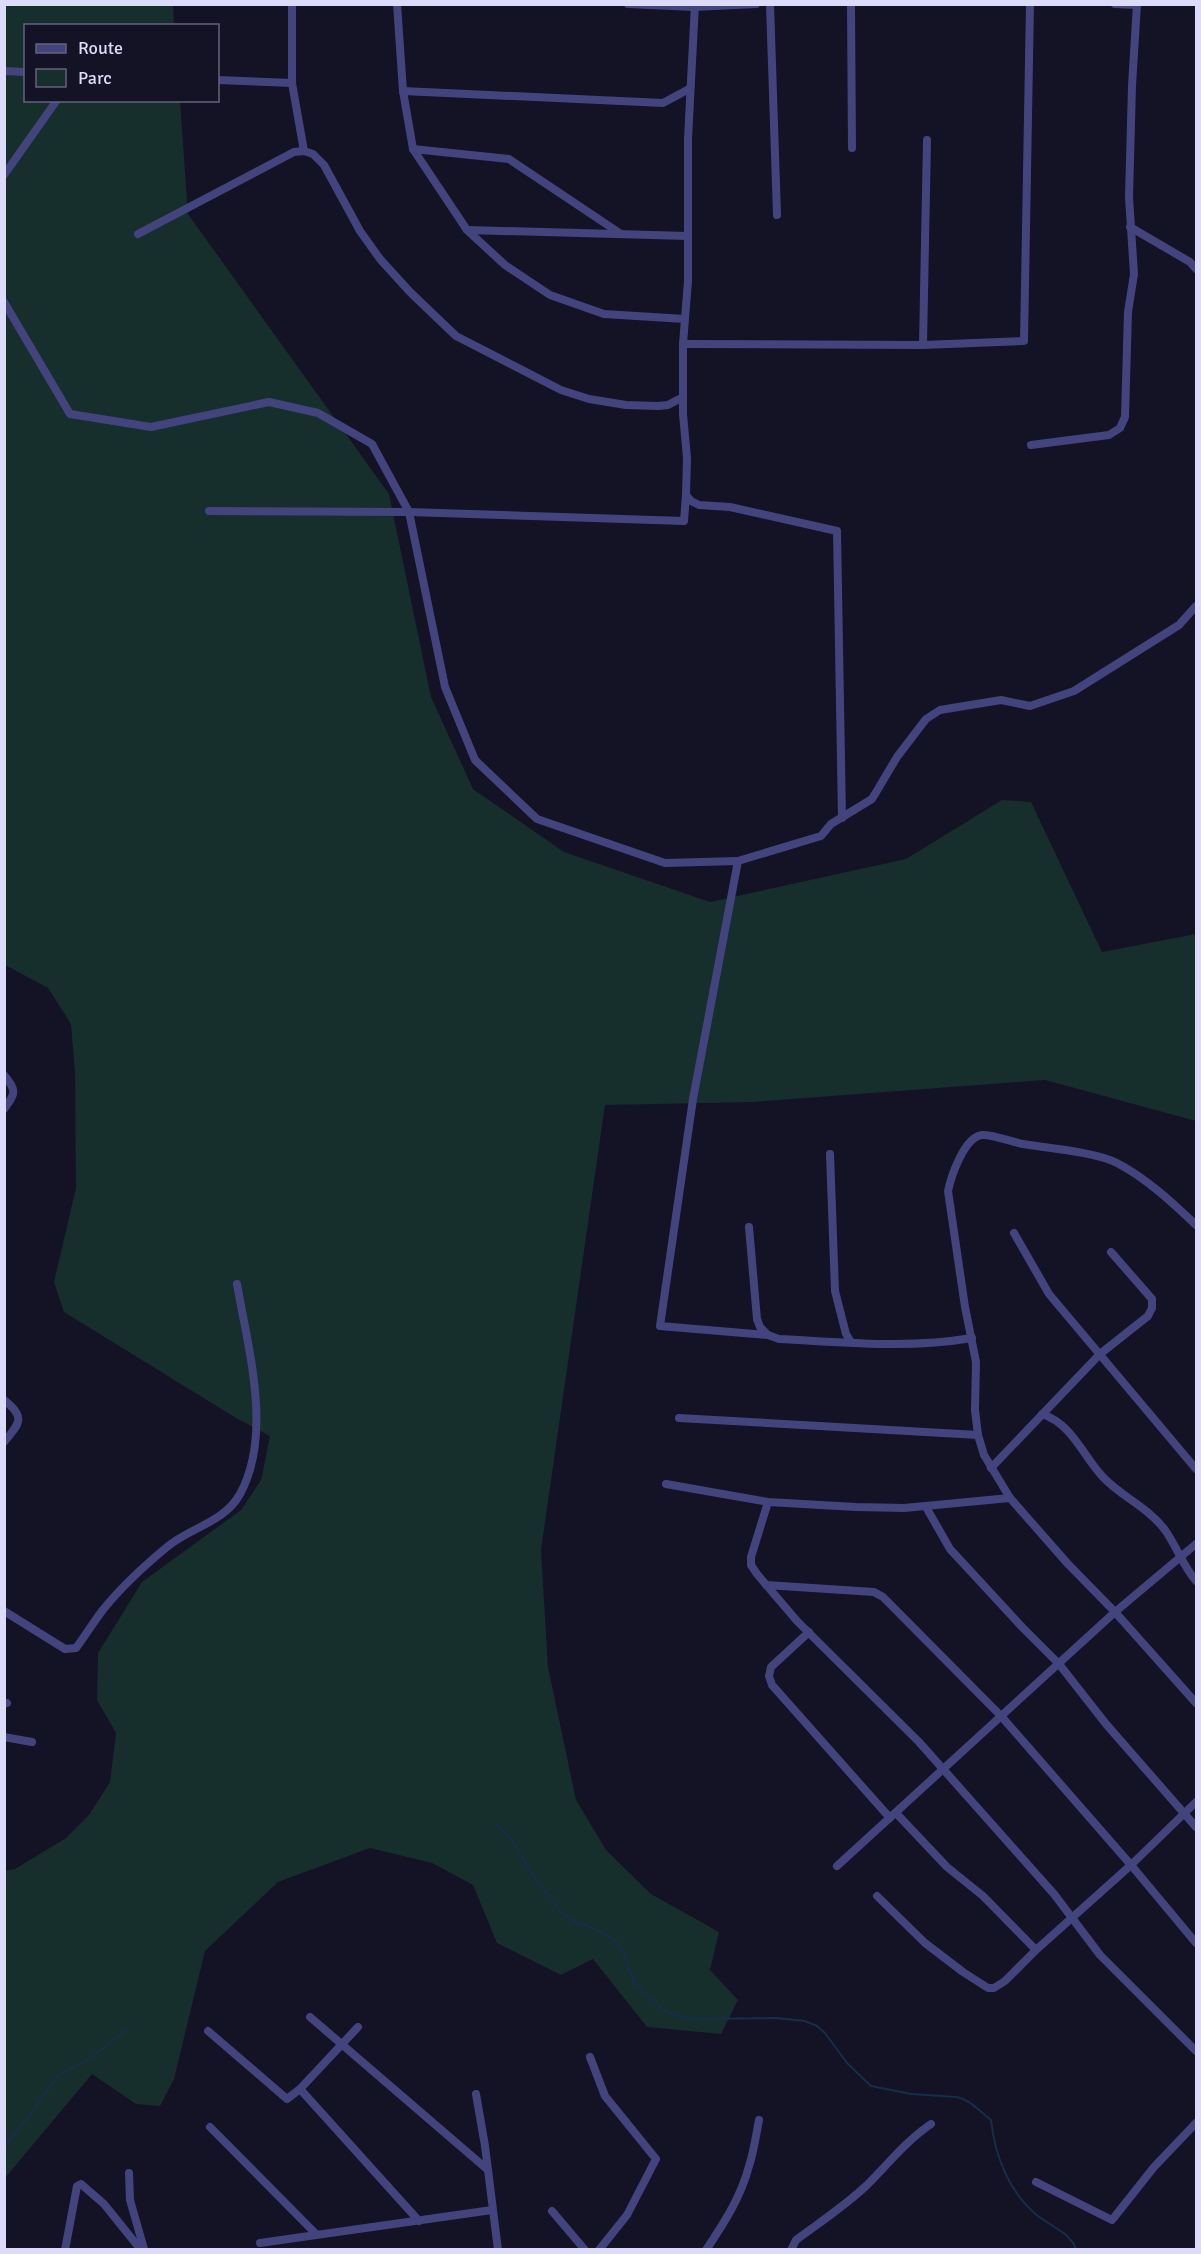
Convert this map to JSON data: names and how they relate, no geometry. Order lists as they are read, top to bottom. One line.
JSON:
{"legend":["Route","Parc"]}
